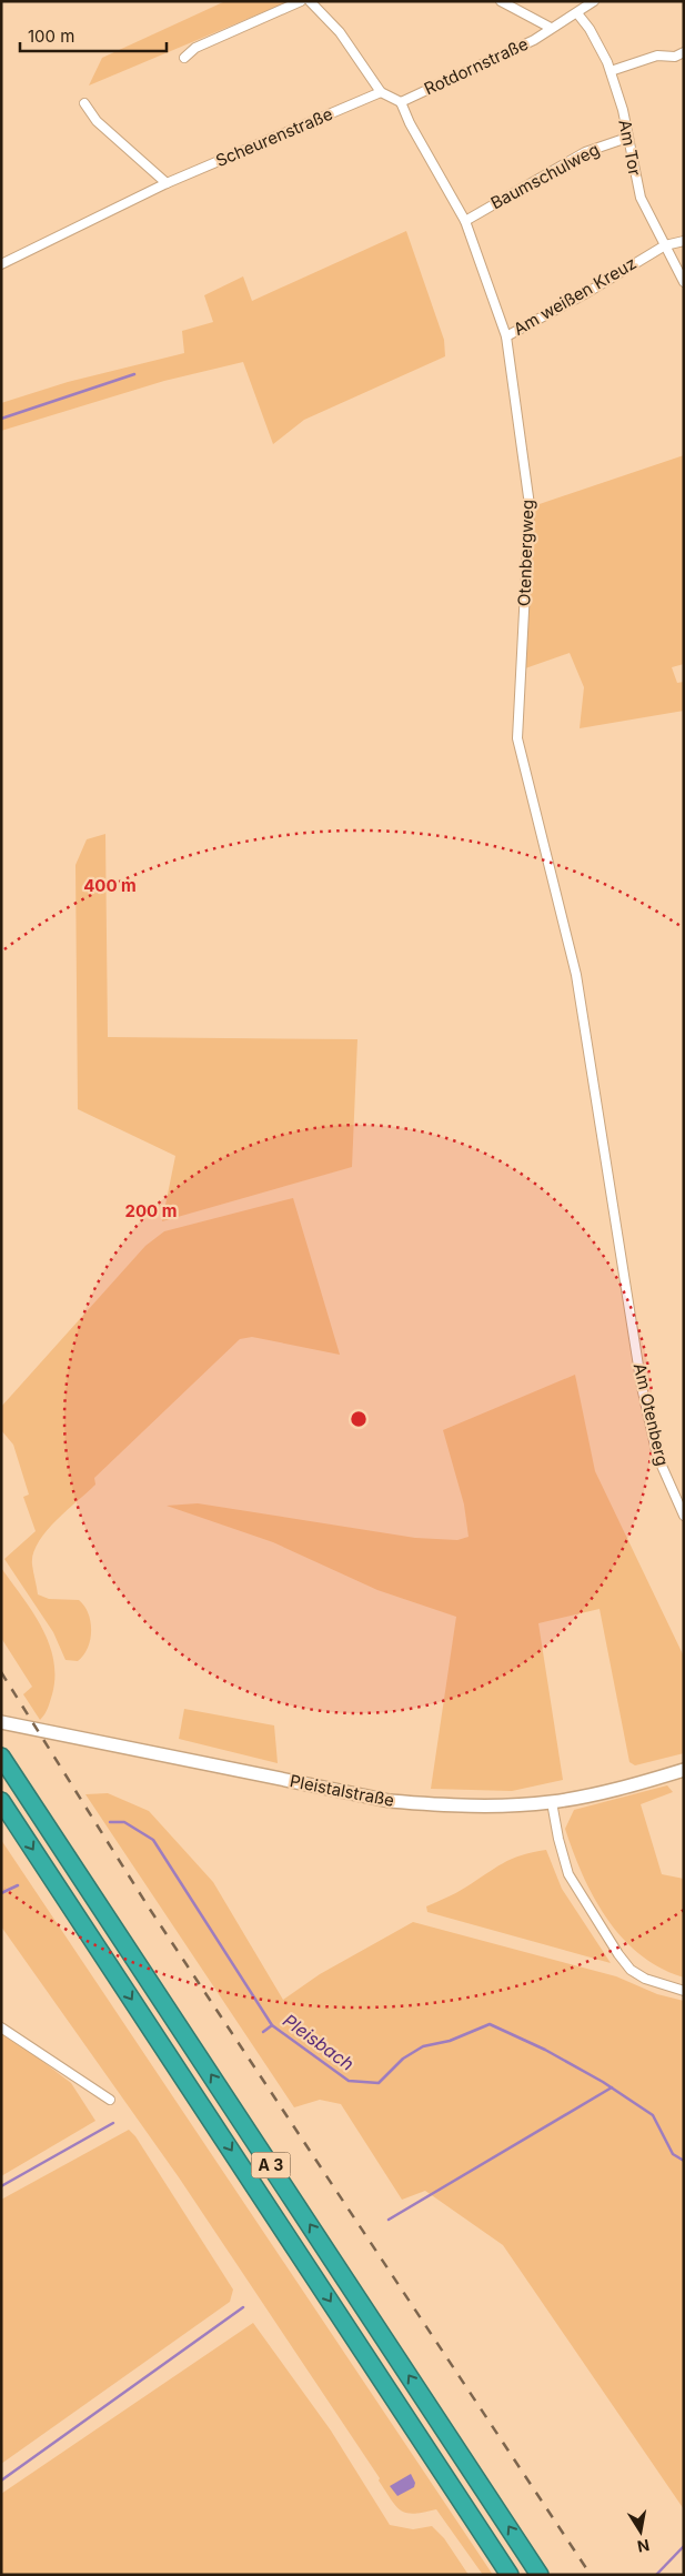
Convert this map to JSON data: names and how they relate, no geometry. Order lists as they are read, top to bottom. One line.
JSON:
{"streets":{"highway":["A 3"],"main road":["Pleistalstraße"],"street":["Rotdornstraße","Scheurenstraße","Am Tor","Baumschulweg","Am weißen Kreuz","Otenbergweg","Am Otenberg"]},"crossings":[["Rotdornstraße","Am Tor"],["Rotdornstraße","Am weißen Kreuz"],["Am Tor","Baumschulweg"],["Am Tor","Am weißen Kreuz"],["Baumschulweg","Am weißen Kreuz"],["Am weißen Kreuz","Otenbergweg"],["Otenbergweg","Am Otenberg"]],"water":["Pleisbach"],"scale_bar":"100 m","north":"bottom","rings":["400 m","200 m"]}
